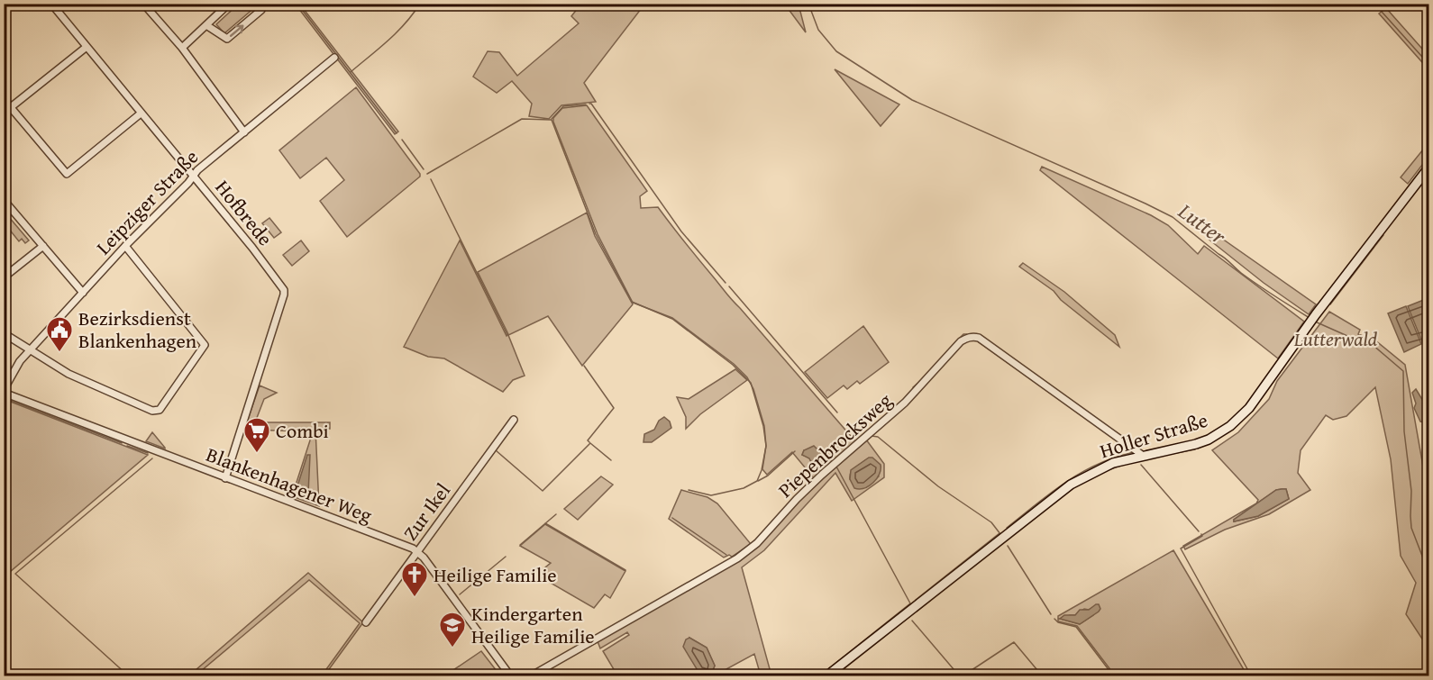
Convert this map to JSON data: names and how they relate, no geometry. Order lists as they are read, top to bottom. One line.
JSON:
{"streets":{"street":["Leipziger Straße","Hofbrede","Holler Straße","Piepenbrocksweg","Blankenhagener Weg","Zur Ikel"]},"crossings":[["Leipziger Straße","Hofbrede"],["Leipziger Straße","Blankenhagener Weg"],["Hofbrede","Blankenhagener Weg"],["Holler Straße","Piepenbrocksweg"],["Blankenhagener Weg","Zur Ikel"]],"water":["Lutter"],"parks":["Lutterwald"],"places":{"public building":["Bezirksdienst Blankenhagen"],"supermarket":["Combi"],"church":["Heilige Familie"],"school or university":["Kindergarten Heilige Familie"]}}
